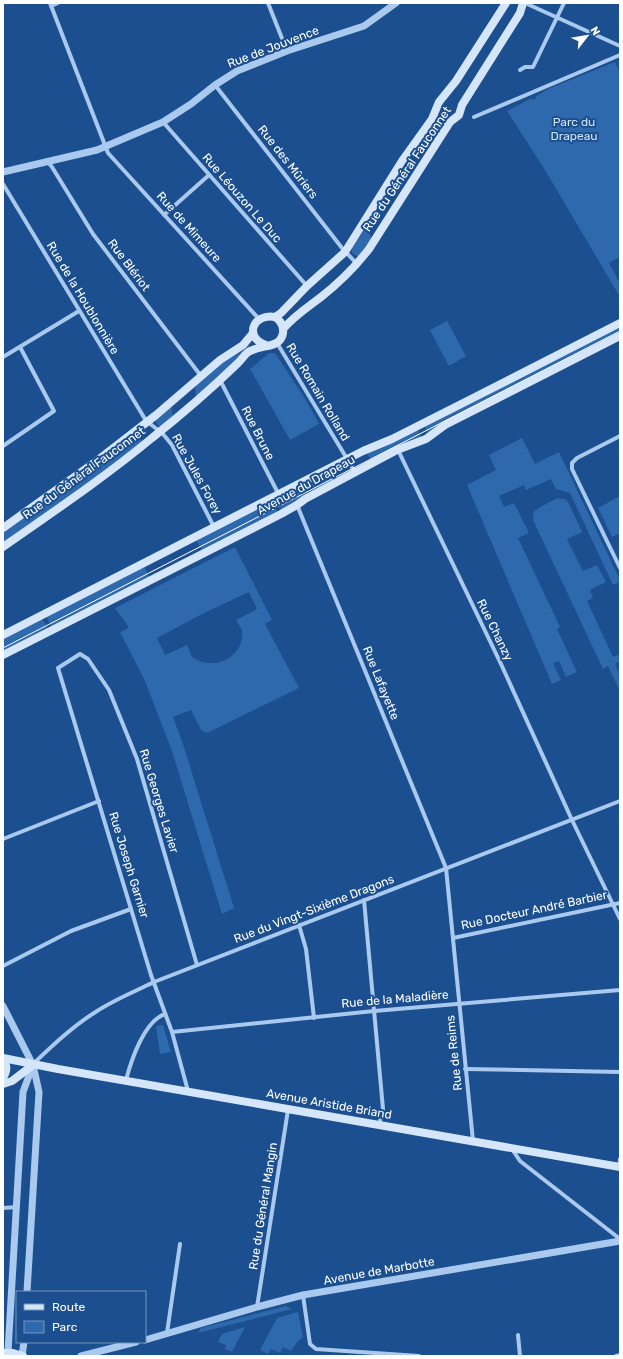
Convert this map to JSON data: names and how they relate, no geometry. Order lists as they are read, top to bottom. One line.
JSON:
{"streets":{"main road":["Rue du Général Fauconnet","Avenue du Drapeau","Avenue Aristide Briand"],"street":["Rue de Jouvence","Rue des Mûriers","Rue Léouzon Le Duc","Rue de Mimeure","Rue Blériot","Rue de la Houblonnière","Rue Romain Rolland","Rue Brune","Rue Jules Forey","Rue Chanzy","Rue Lafayette","Rue Georges Lavier","Rue Joseph Garnier","Rue du Vingt-Sixième Dragons","Rue Docteur André Barbier","Rue de la Maladière","Rue de Reims","Rue du Général Mangin","Avenue de Marbotte"]},"crossings":[["Rue de Jouvence","Rue des Mûriers"],["Rue de Jouvence","Rue Léouzon Le Duc"],["Rue de Jouvence","Rue de Mimeure"],["Rue de Jouvence","Rue Blériot"],["Rue des Mûriers","Rue du Général Fauconnet"],["Rue du Général Fauconnet","Rue Léouzon Le Duc"],["Rue du Général Fauconnet","Rue de Mimeure"],["Rue du Général Fauconnet","Rue Blériot"],["Rue du Général Fauconnet","Rue de la Houblonnière"],["Rue du Général Fauconnet","Rue Romain Rolland"],["Rue du Général Fauconnet","Rue Brune"],["Rue du Général Fauconnet","Rue Jules Forey"],["Rue de Mimeure","Rue Romain Rolland"],["Rue Romain Rolland","Avenue du Drapeau"],["Rue Brune","Avenue du Drapeau"],["Rue Jules Forey","Avenue du Drapeau"],["Avenue du Drapeau","Rue Chanzy"],["Avenue du Drapeau","Rue Lafayette"],["Rue Chanzy","Rue du Vingt-Sixième Dragons"],["Rue Chanzy","Rue Docteur André Barbier"],["Rue Lafayette","Rue du Vingt-Sixième Dragons"],["Rue Lafayette","Rue de Reims"],["Rue Georges Lavier","Rue Joseph Garnier"],["Rue Georges Lavier","Rue du Vingt-Sixième Dragons"],["Rue Joseph Garnier","Rue du Vingt-Sixième Dragons"],["Rue Joseph Garnier","Rue de la Maladière"],["Rue Joseph Garnier","Avenue Aristide Briand"],["Rue du Vingt-Sixième Dragons","Rue de Reims"],["Rue du Vingt-Sixième Dragons","Avenue Aristide Briand"],["Rue Docteur André Barbier","Rue de Reims"],["Rue de la Maladière","Rue de Reims"],["Rue de Reims","Avenue Aristide Briand"],["Avenue Aristide Briand","Rue du Général Mangin"],["Rue du Général Mangin","Avenue de Marbotte"]],"parks":["Parc du Drapeau"],"legend":["Route","Parc"],"north":"top right"}
